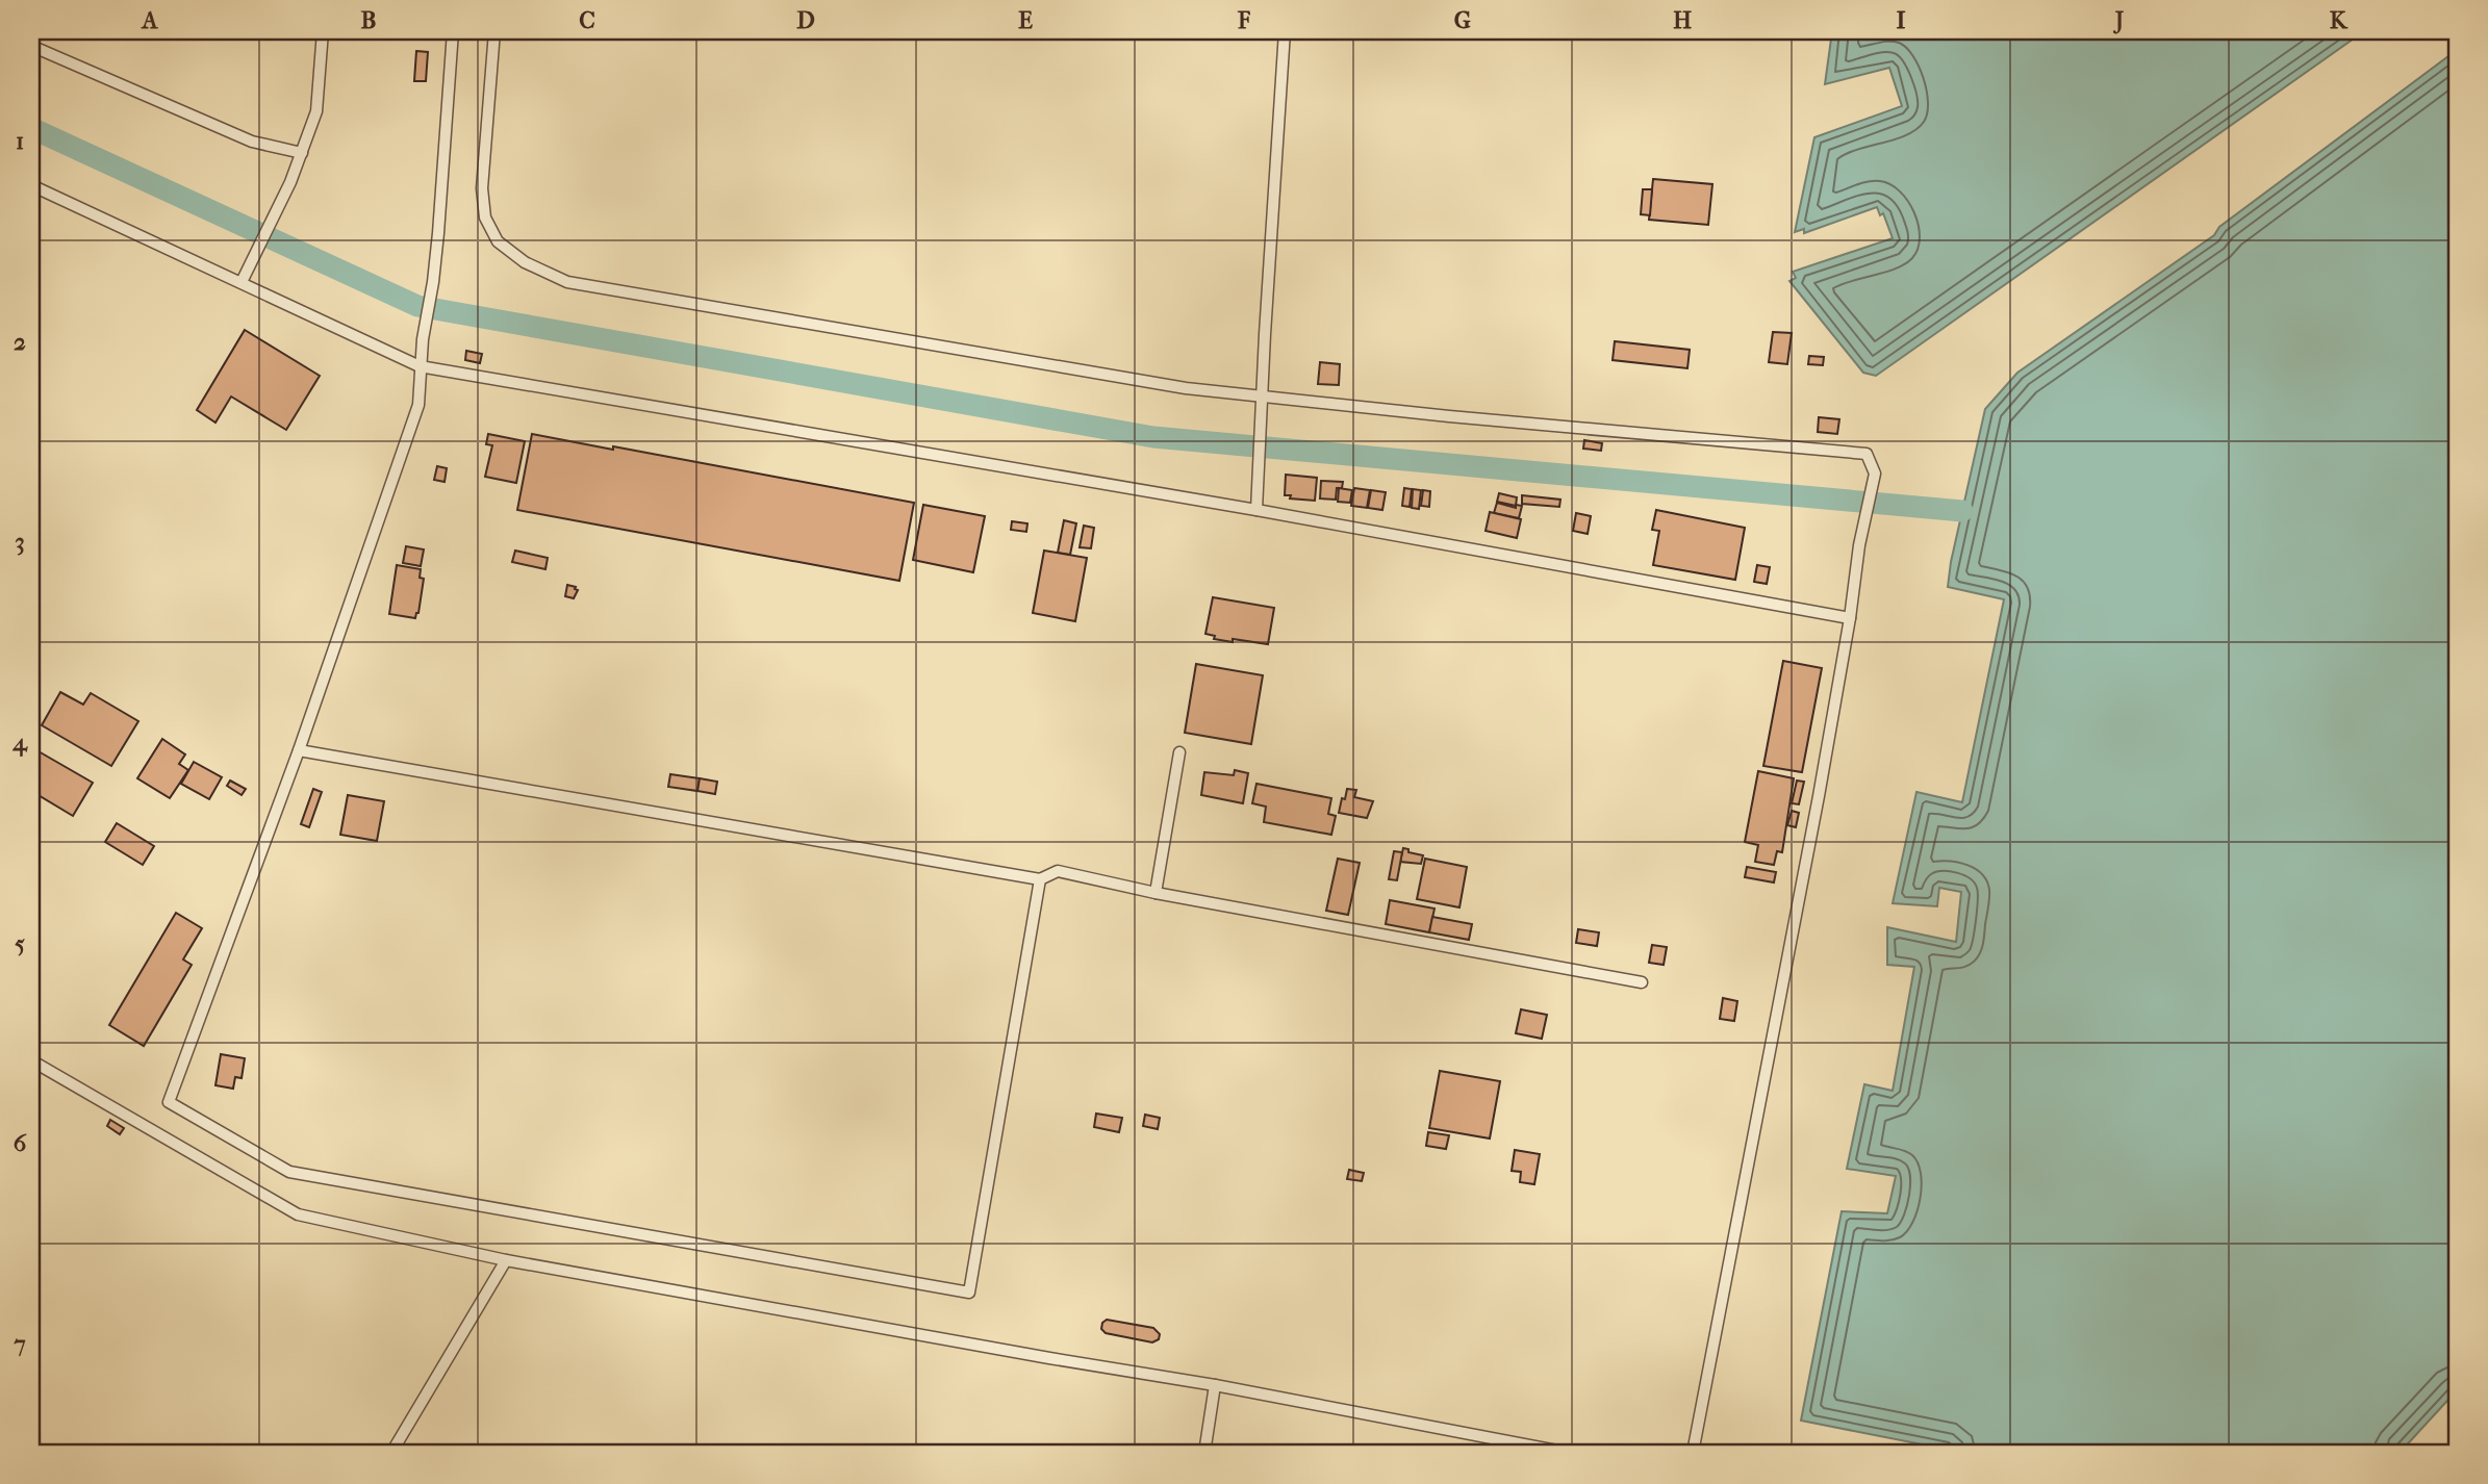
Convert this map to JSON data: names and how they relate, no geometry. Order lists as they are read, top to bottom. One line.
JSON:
{"grid":{"columns":["A","B","C","D","E","F","G","H","I","J","K"],"rows":["1","2","3","4","5","6","7"]}}
